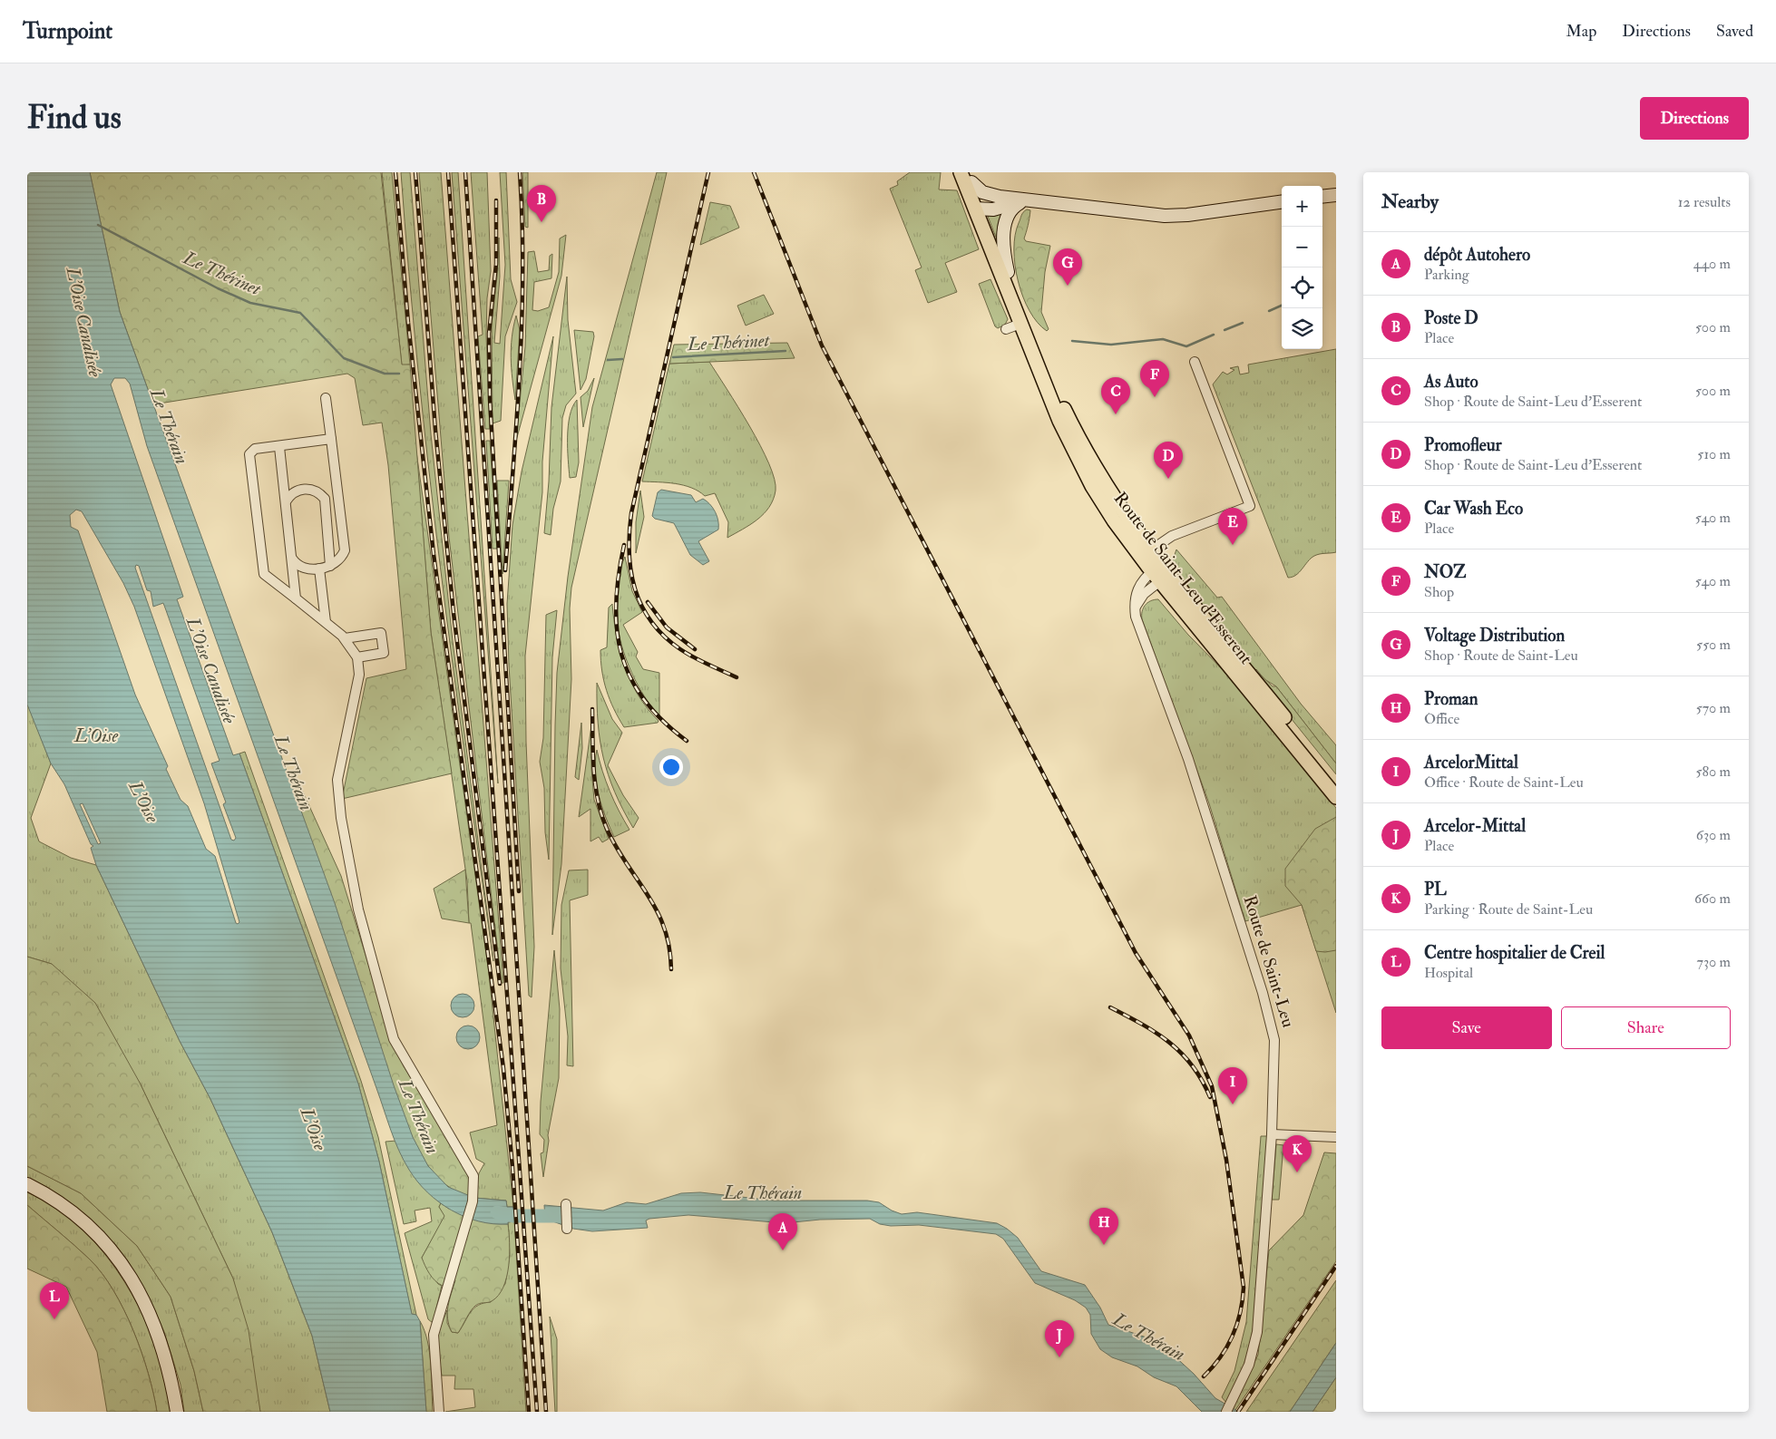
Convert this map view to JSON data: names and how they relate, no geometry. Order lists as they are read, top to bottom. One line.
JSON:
{"streets":{"main road":["Route de Saint-Leu d'Esserent"],"street":["Route de Saint-Leu"]},"crossings":[["Route de Saint-Leu d'Esserent","Route de Saint-Leu"]],"water":["Le Thérinet","L'Oise Canalisée","Le Thérain","L’Oise","L'Oise"],"page":{"header":"Turnpoint","nav":["Map","Directions","Saved"],"buttons":["Directions",["Save","Share"]],"title":"Find us","heading":["Nearby","12 results"],"pins":["B","G","F","C","D","E","I","K","H","A","L","J"],"map_buttons":["+","−"],"list":[{"mark":"A","name":"dépôt Autohero","note":"Parking","value":"440 m"},{"mark":"B","name":"Poste D","note":"Place","value":"500 m"},{"mark":"C","name":"As Auto","note":"Shop · Route de Saint-Leu d'Esserent","value":"500 m"},{"mark":"D","name":"Promofleur","note":"Shop · Route de Saint-Leu d'Esserent","value":"510 m"},{"mark":"E","name":"Car Wash Eco","note":"Place","value":"540 m"},{"mark":"F","name":"NOZ","note":"Shop","value":"540 m"},{"mark":"G","name":"Voltage Distribution","note":"Shop · Route de Saint-Leu","value":"550 m"},{"mark":"H","name":"Proman","note":"Office","value":"570 m"},{"mark":"I","name":"ArcelorMittal","note":"Office · Route de Saint-Leu","value":"580 m"},{"mark":"J","name":"Arcelor-Mittal","note":"Place","value":"630 m"},{"mark":"K","name":"PL","note":"Parking · Route de Saint-Leu","value":"660 m"},{"mark":"L","name":"Centre hospitalier de Creil","note":"Hospital","value":"730 m"}]}}
